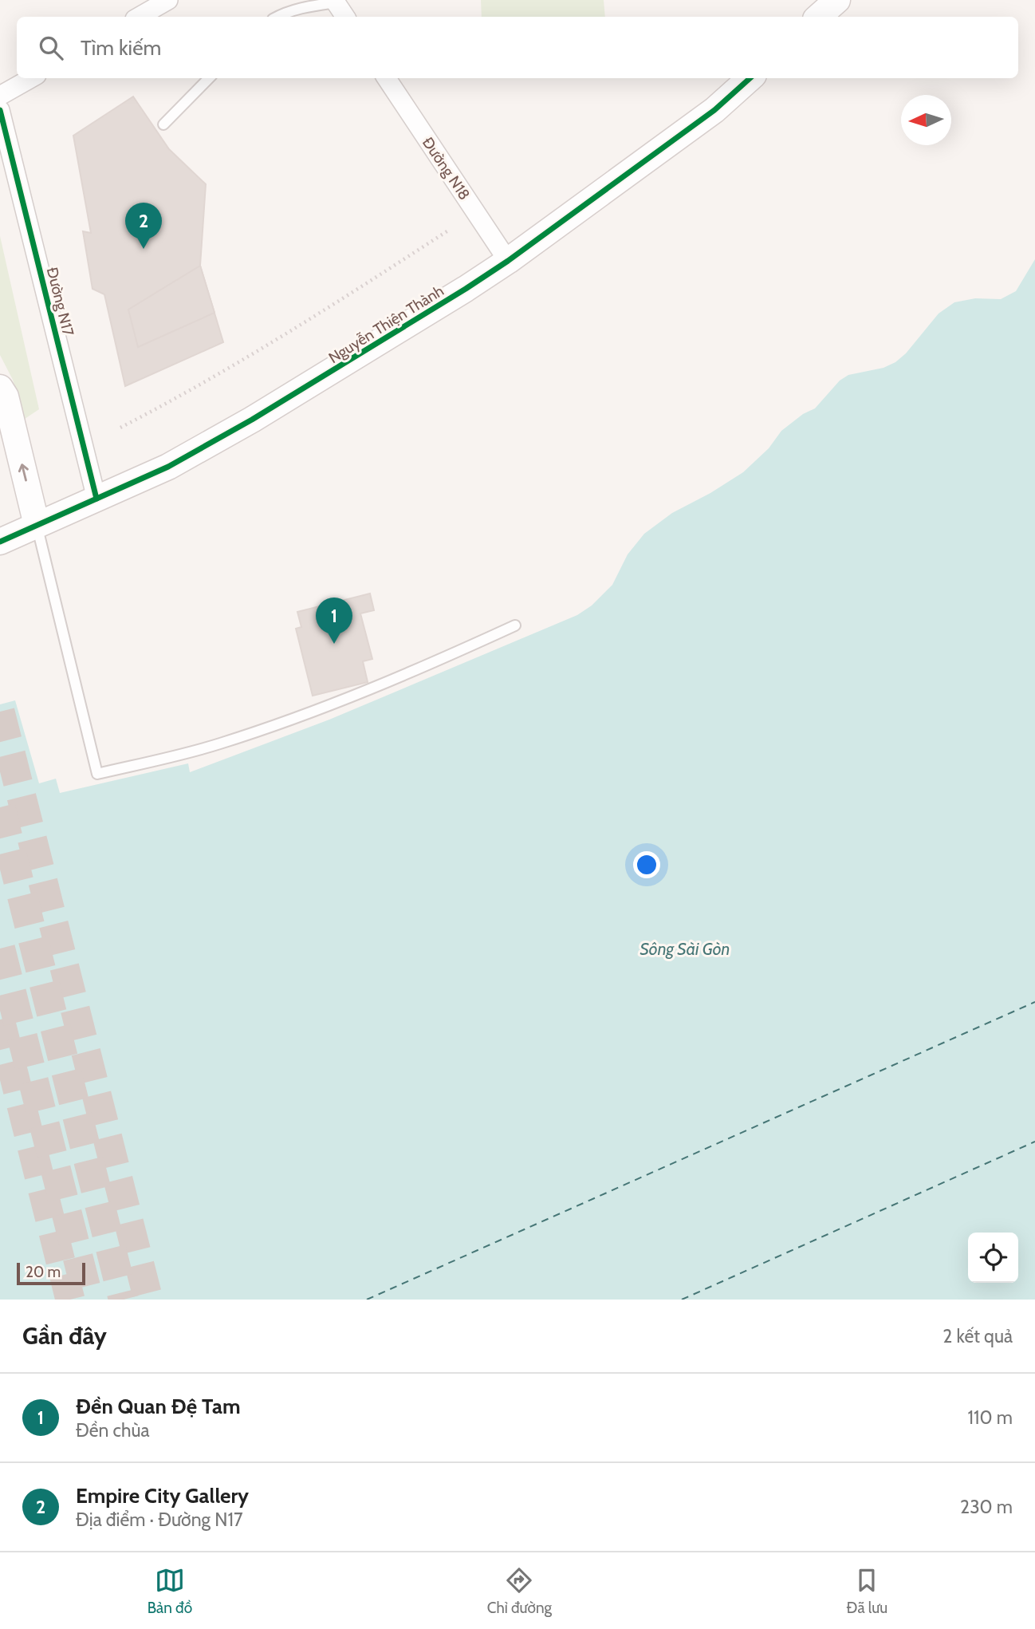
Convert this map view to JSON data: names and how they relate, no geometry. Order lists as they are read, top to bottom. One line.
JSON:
{"streets":{"street":["Đường N18","Đường N17","Nguyễn Thiện Thành"]},"crossings":[["Đường N18","Nguyễn Thiện Thành"],["Đường N17","Nguyễn Thiện Thành"]],"water":["Sông Sài Gòn"],"scale_bar":"20 m","north":"left","page":{"search":"Tìm kiếm","pins":["2","1"],"scale":"20 m","heading":["Gần đây","2 kết quả"],"list":[{"mark":"1","name":"Đền Quan Đệ Tam","note":"Đền chùa","value":"110 m"},{"mark":"2","name":"Empire City Gallery","note":"Địa điểm · Đường N17","value":"230 m"}],"nav":["Bản đồ","Chỉ đường","Đã lưu"]}}
